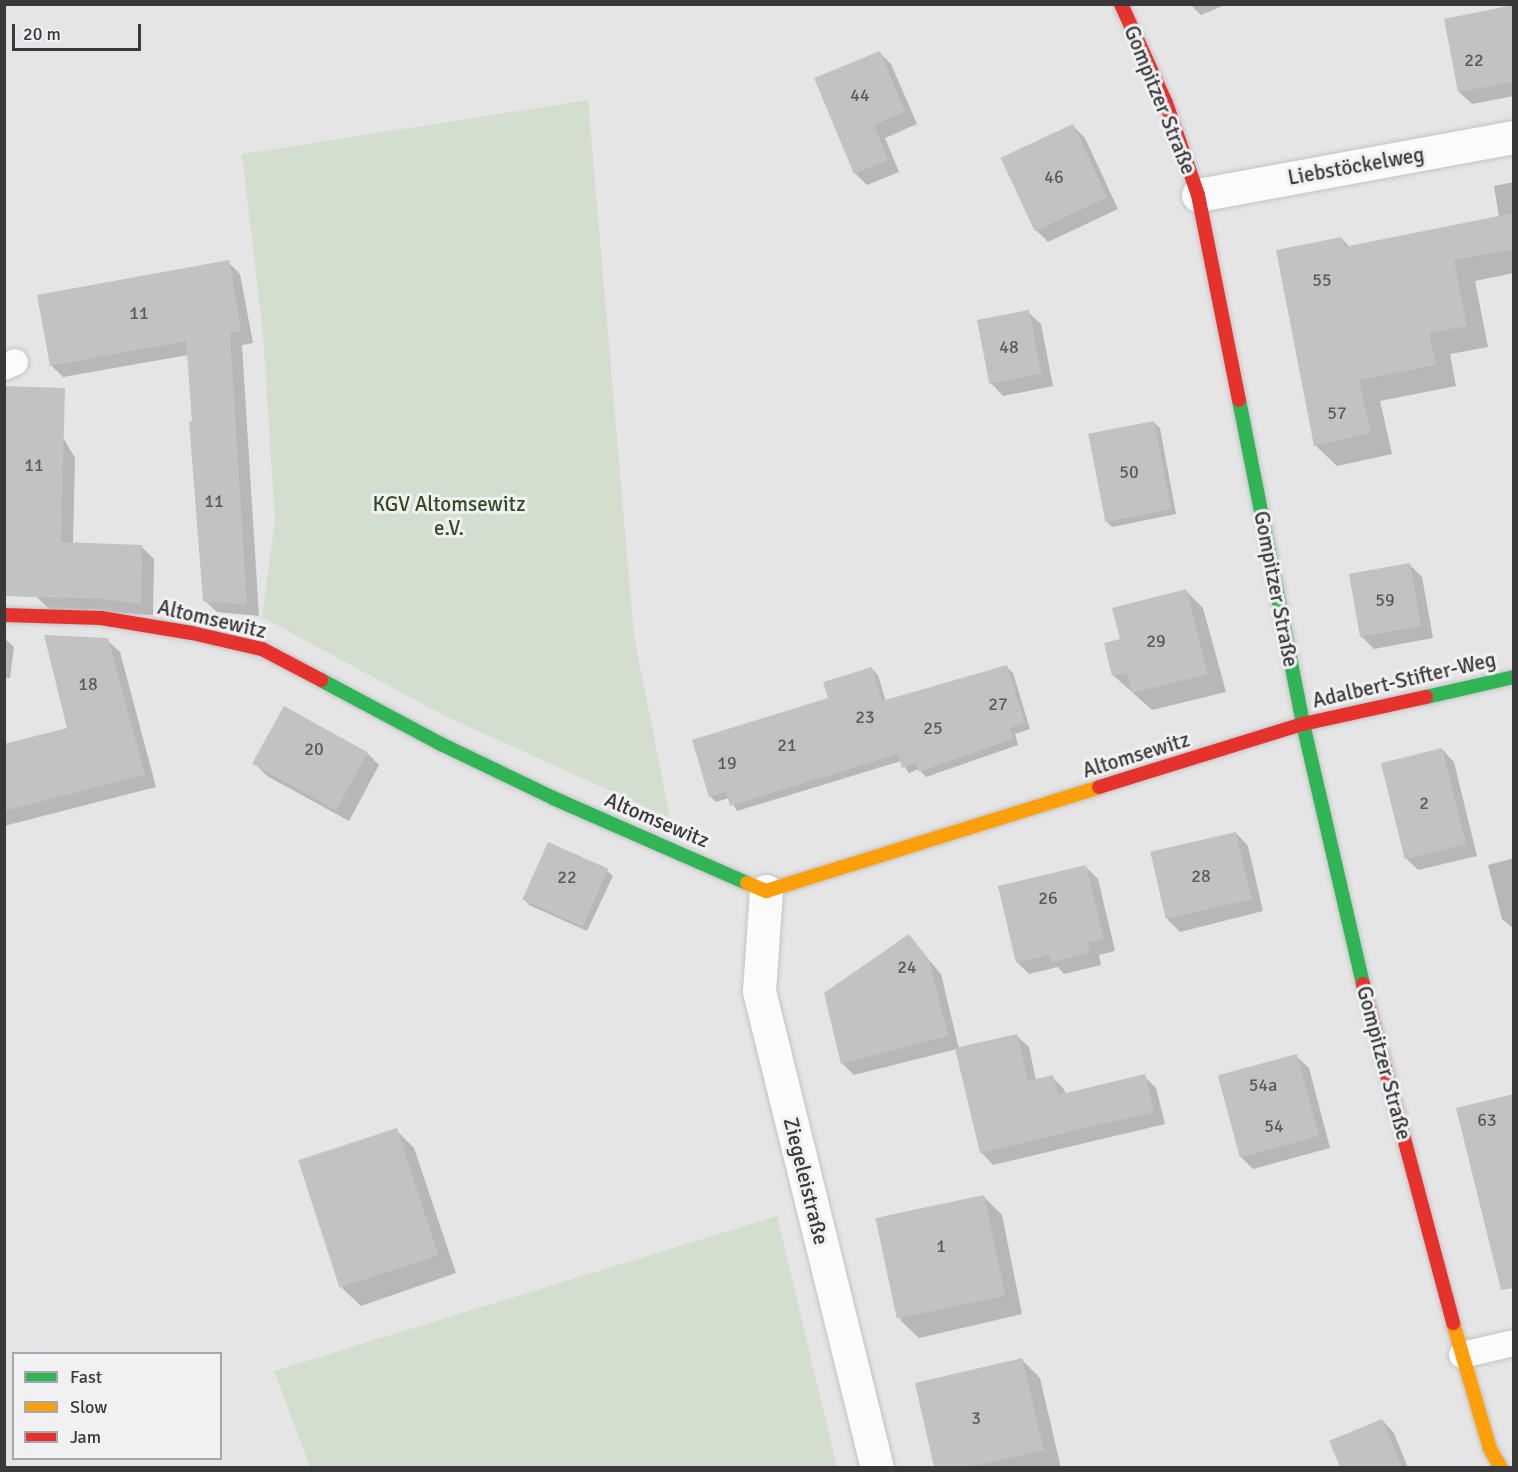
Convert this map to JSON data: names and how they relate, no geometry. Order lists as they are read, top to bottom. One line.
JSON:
{"streets":{"street":["Gompitzer Straße","Liebstöckelweg","Altomsewitz","Adalbert-Stifter-Weg","Ziegeleistraße"]},"crossings":[["Gompitzer Straße","Liebstöckelweg"],["Gompitzer Straße","Altomsewitz"],["Gompitzer Straße","Adalbert-Stifter-Weg"],["Altomsewitz","Adalbert-Stifter-Weg"],["Altomsewitz","Ziegeleistraße"]],"parks":["KGV Altomsewitz e.V."],"house_numbers":["22","44","46","55","11","48","57","11","50","11","59","29","18","27","23","25","21","20","19","2","28","22","26","24","54a","63","54","1","3"],"legend":["Fast","Slow","Jam"],"scale_bar":"20 m"}
